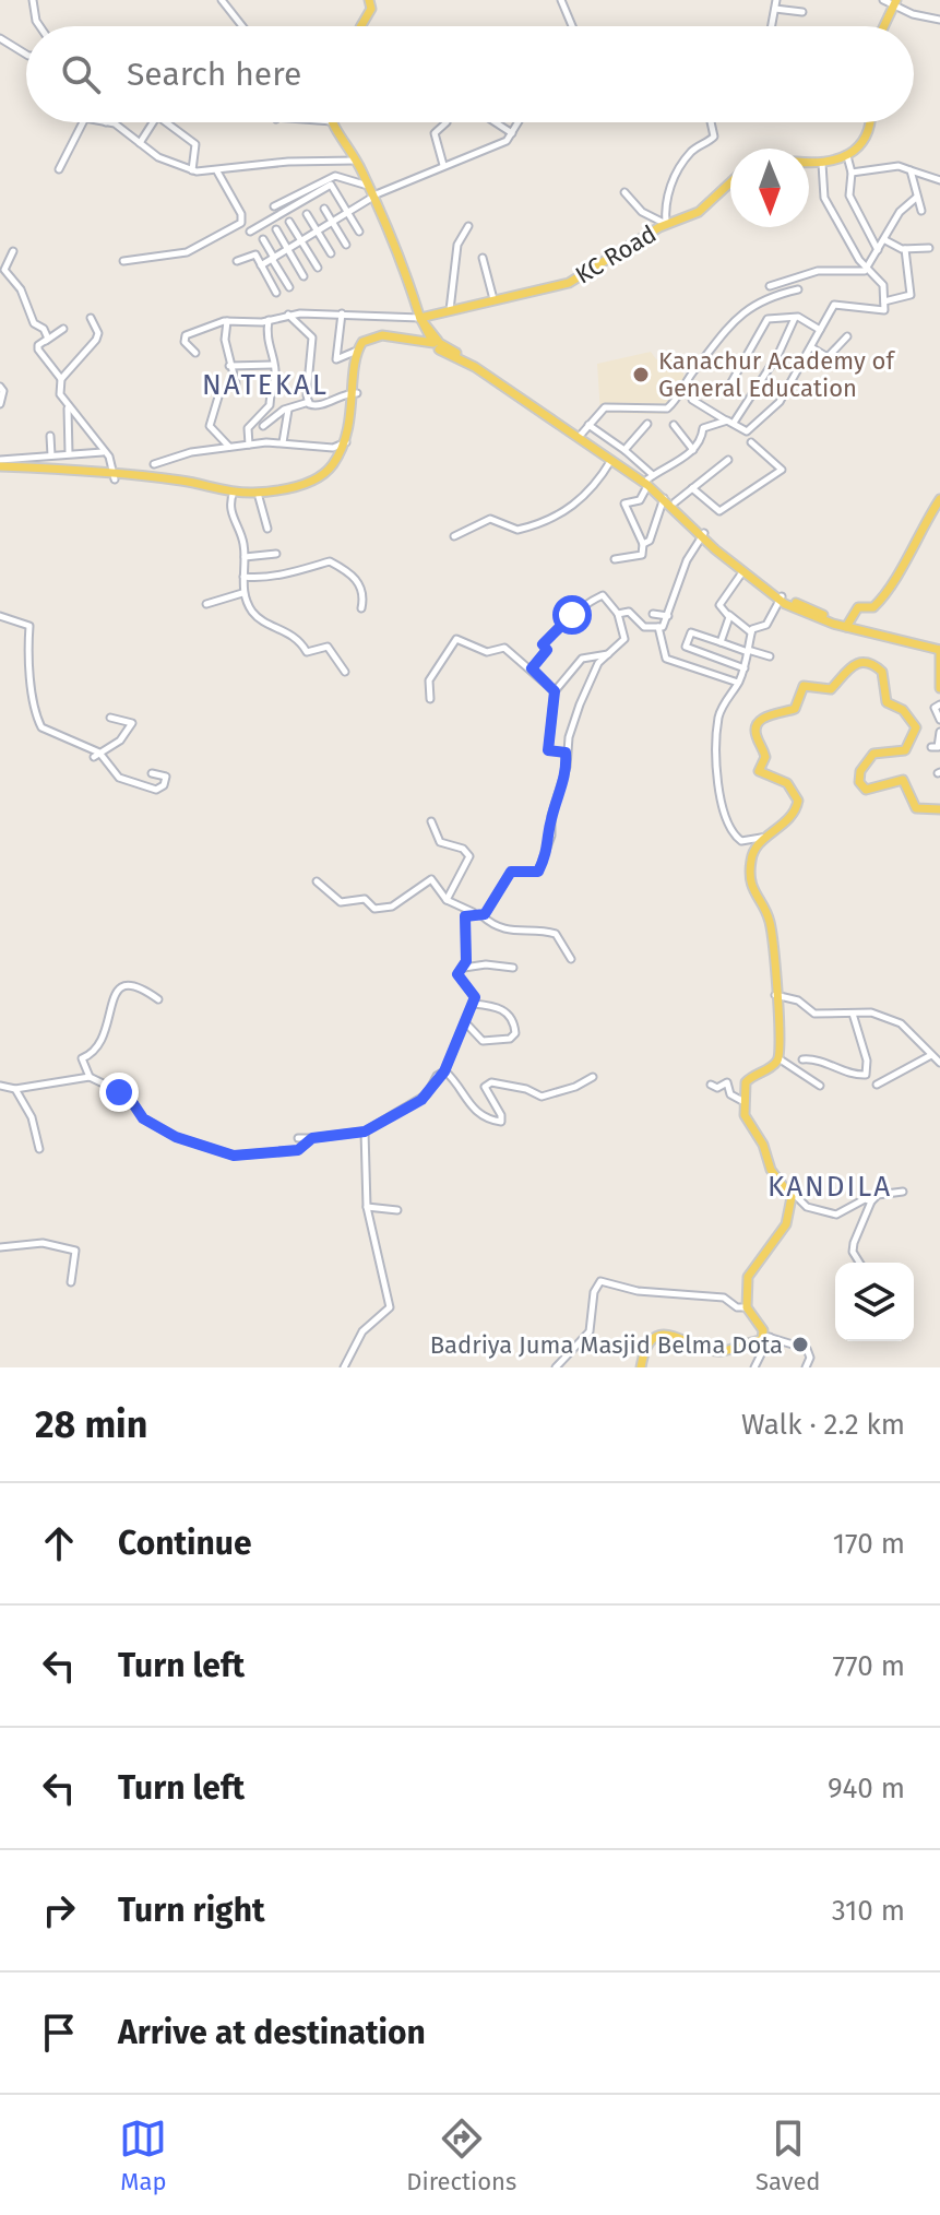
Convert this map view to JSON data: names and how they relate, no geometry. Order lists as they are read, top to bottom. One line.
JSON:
{"streets":{"main road":["KC Road"]},"districts":["NATEKAL","KANDILA"],"places":["Kanachur Academy of General Education","Badriya Juma Masjid Belma Dota"],"north":"bottom","page":{"search":"Search here","heading":["28 min","Walk · 2.2 km"],"list":[["Continue","170 m"],["Turn left","770 m"],["Turn left","940 m"],["Turn right","310 m"],"Arrive at destination"],"nav":["Map","Directions","Saved"]}}
